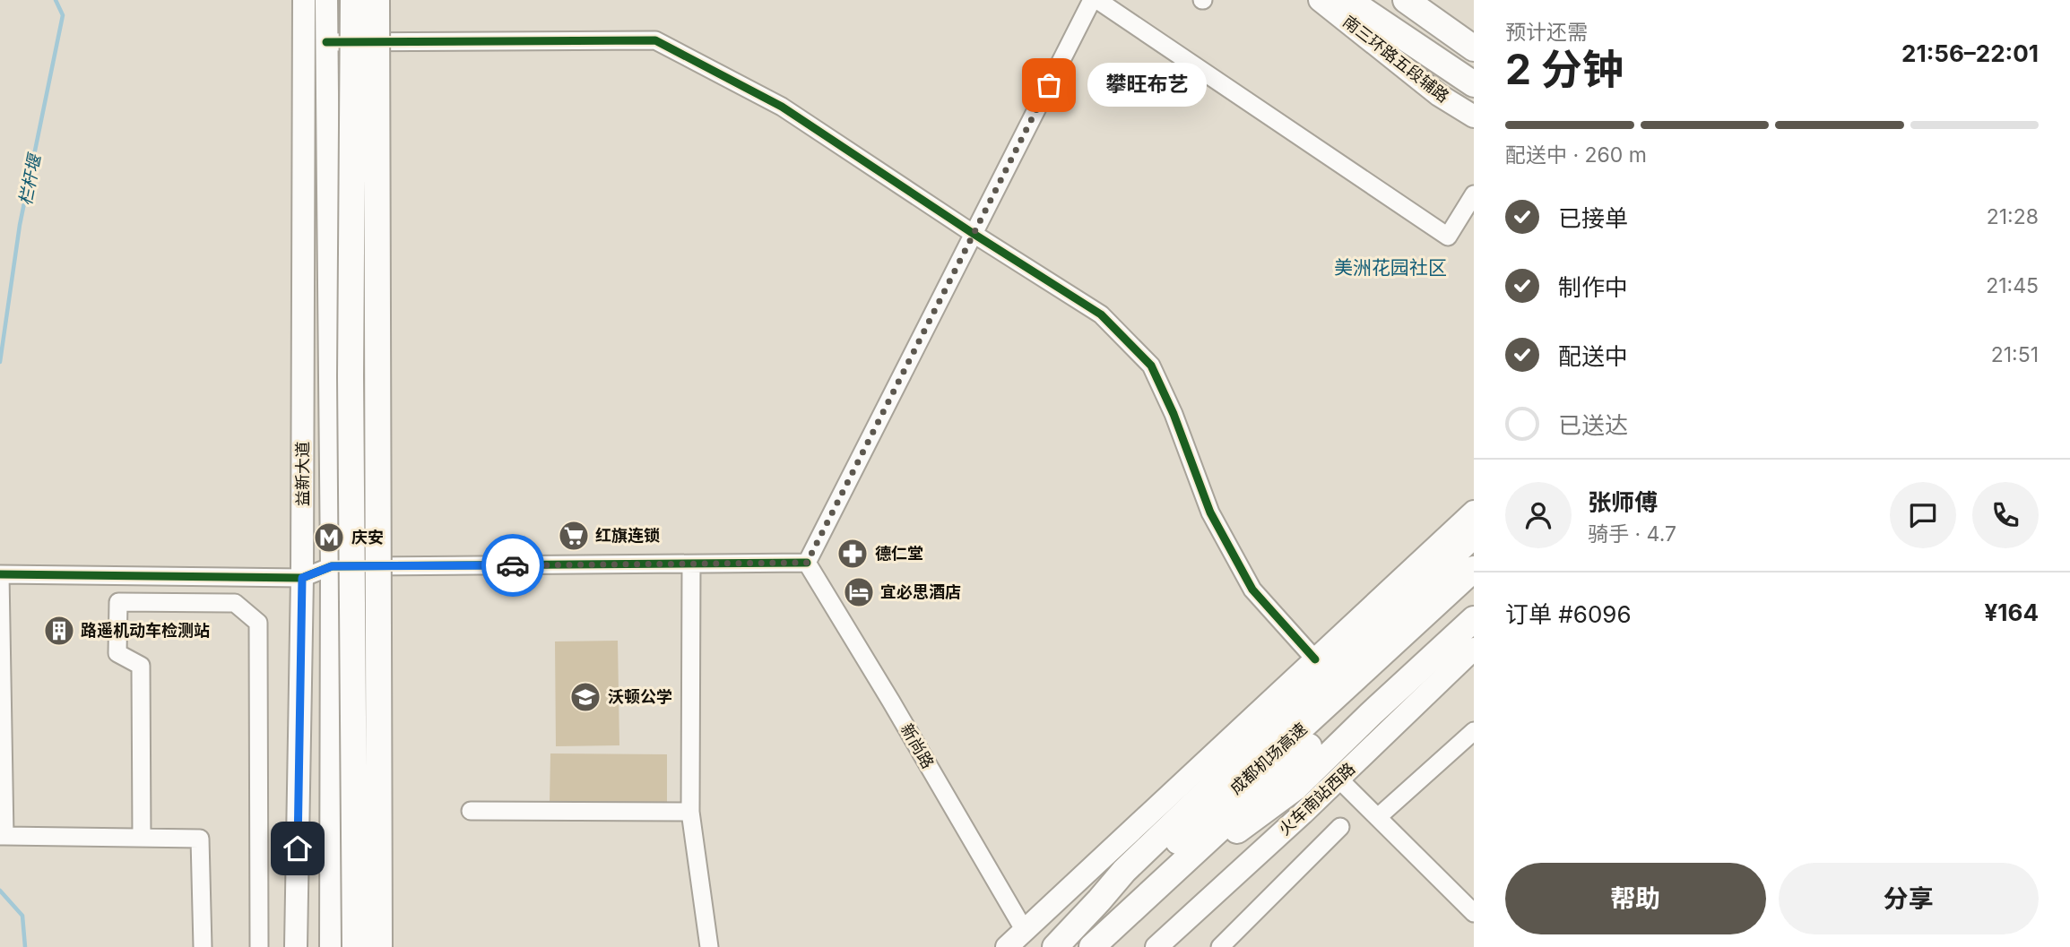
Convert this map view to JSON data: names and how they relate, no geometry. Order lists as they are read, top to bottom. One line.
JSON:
{"streets":{"highway":["成都机场高速"],"main road":["南三环路五段辅路","益新大道","火车南站西路"],"street":["新尚路"]},"districts":["美洲花园社区"],"water":["栏杆堰"],"places":{"other":["攀旺布艺"],"supermarket":["红旗连锁"],"metro station":["庆安"],"pharmacy":["德仁堂"],"hotel":["宜必思酒店"],"building":["路遥机动车检测站"],"school or university":["沃顿公学"]},"page":{"heading":["2 分钟","预计还需","21:56–22:01"],"panel":["张师傅","骑手 · 4.7","订单 #6096","¥164"],"bubble":"攀旺布艺","bar":"配送中 · 260 m","list":[["已接单","21:28"],["制作中","21:45"],["配送中","21:51"],"已送达"],"buttons":["帮助","分享"]}}
